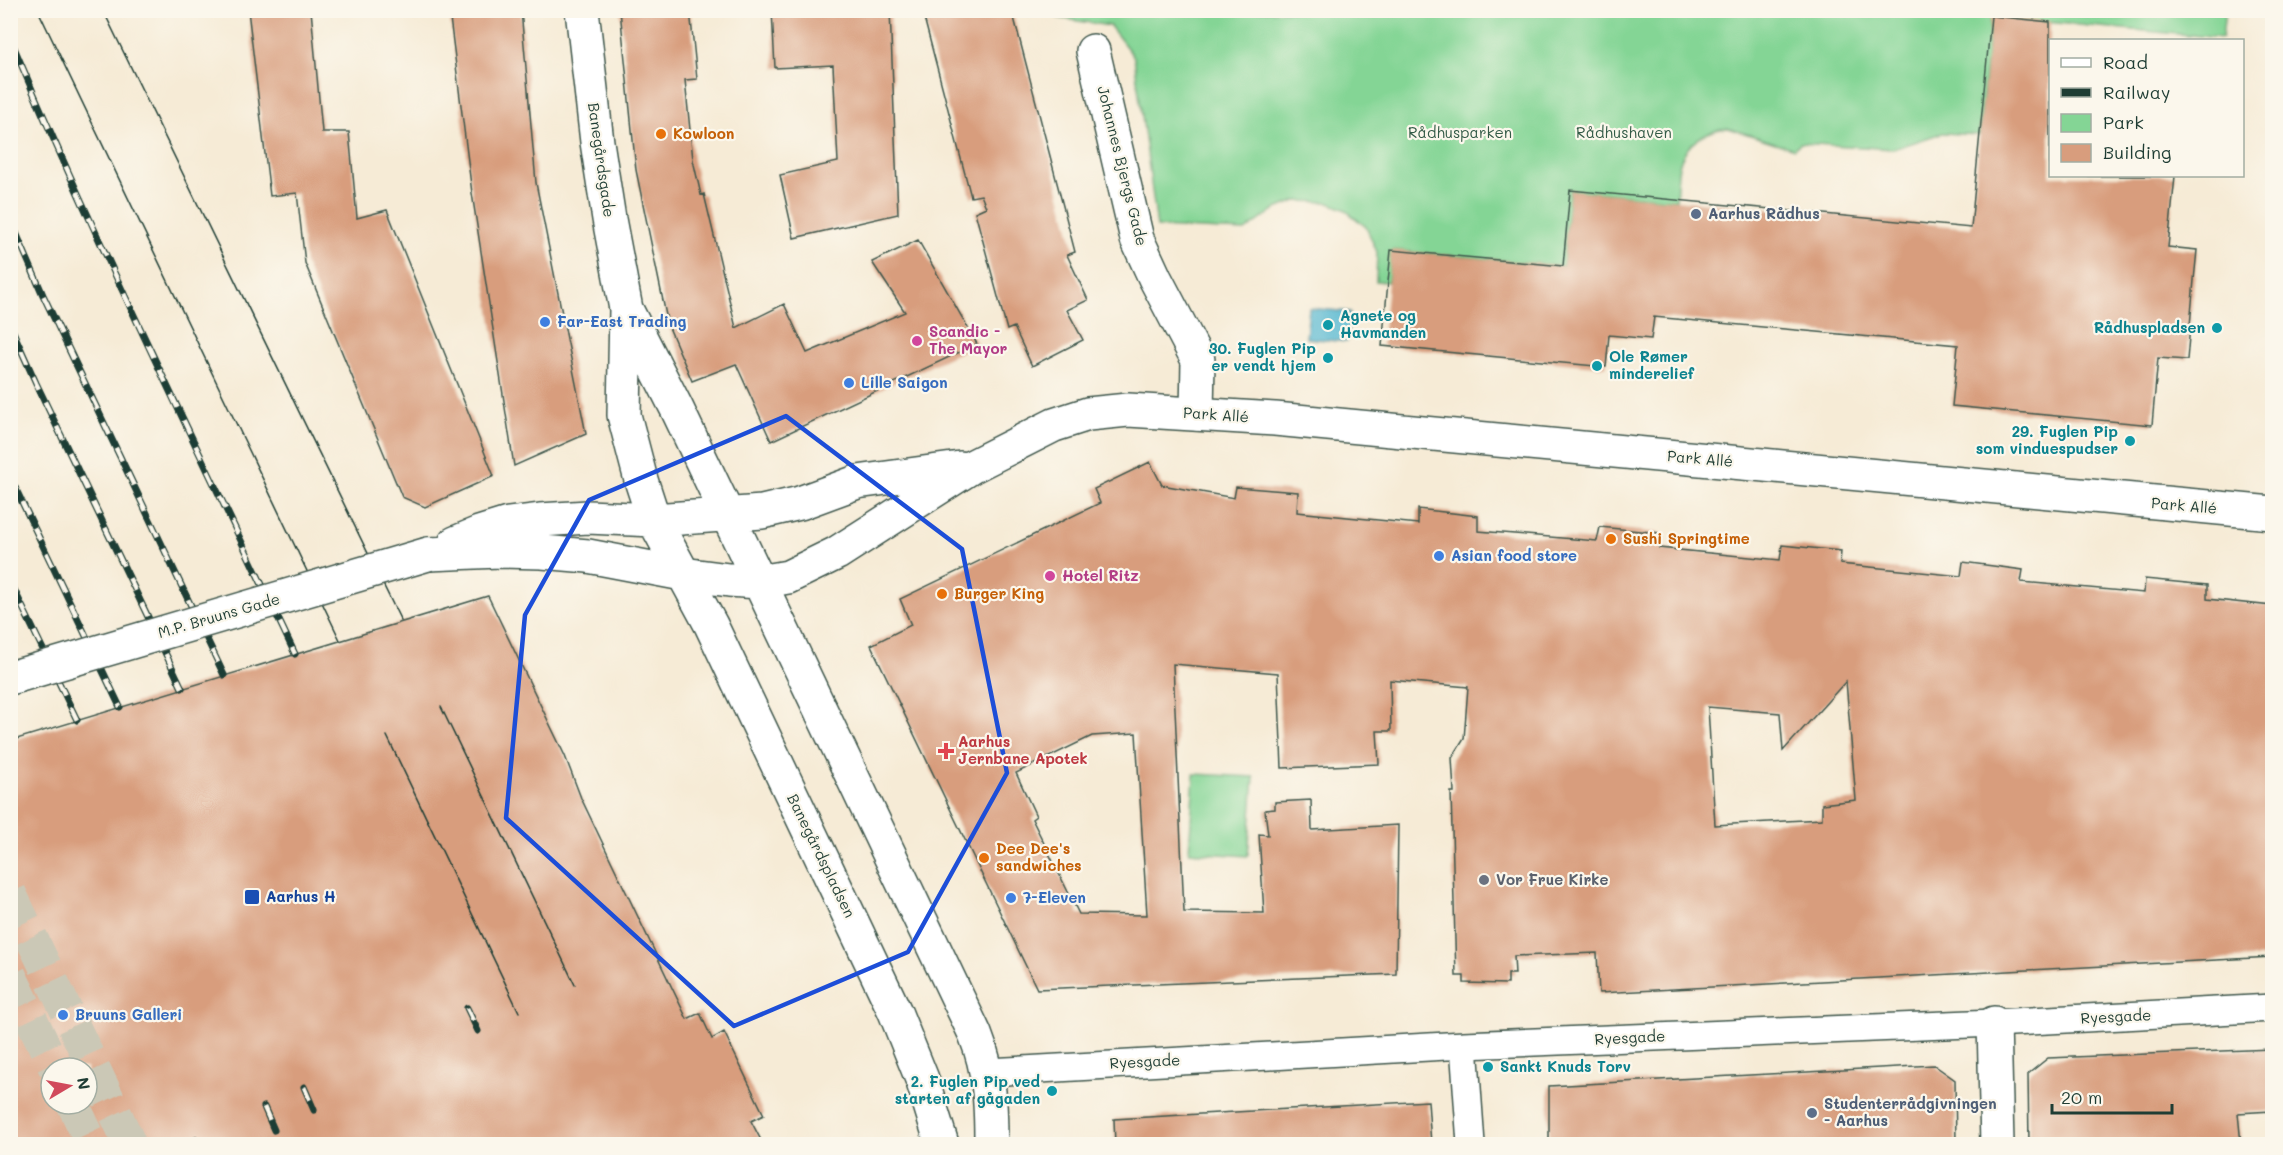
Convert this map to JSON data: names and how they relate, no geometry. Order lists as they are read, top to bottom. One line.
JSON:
{"streets":{"street":["Banegårdsgade","Johannes Bjergs Gade","Park Allé","M.P. Bruuns Gade","Banegårdspladsen","Ryesgade"]},"crossings":[["Banegårdsgade","Banegårdspladsen"],["Johannes Bjergs Gade","Park Allé"]],"parks":["Rådhusparken","Rådhushaven"],"places":{"other":["Kowloon","Aarhus Rådhus","Far-East Trading","Agnete og Havmanden","Rådhuspladsen","Scandic - The Mayor","30. Fuglen Pip er vendt hjem","Ole Rømer minderelief","Lille Saigon","29. Fuglen Pip som vinduespudser","Sushi Springtime","Asian food store","Hotel Ritz","Burger King","Dee Dee's sandwiches","Vor Frue Kirke","7-Eleven","Bruuns Galleri","Sankt Knuds Torv","2. Fuglen Pip ved starten af gågaden","Studenterrådgivningen - Aarhus"],"health":["Aarhus Jernbane Apotek"],"transit":["Aarhus H"]},"legend":["Road","Railway","Park","Building"],"scale_bar":"20 m","north":"right"}
